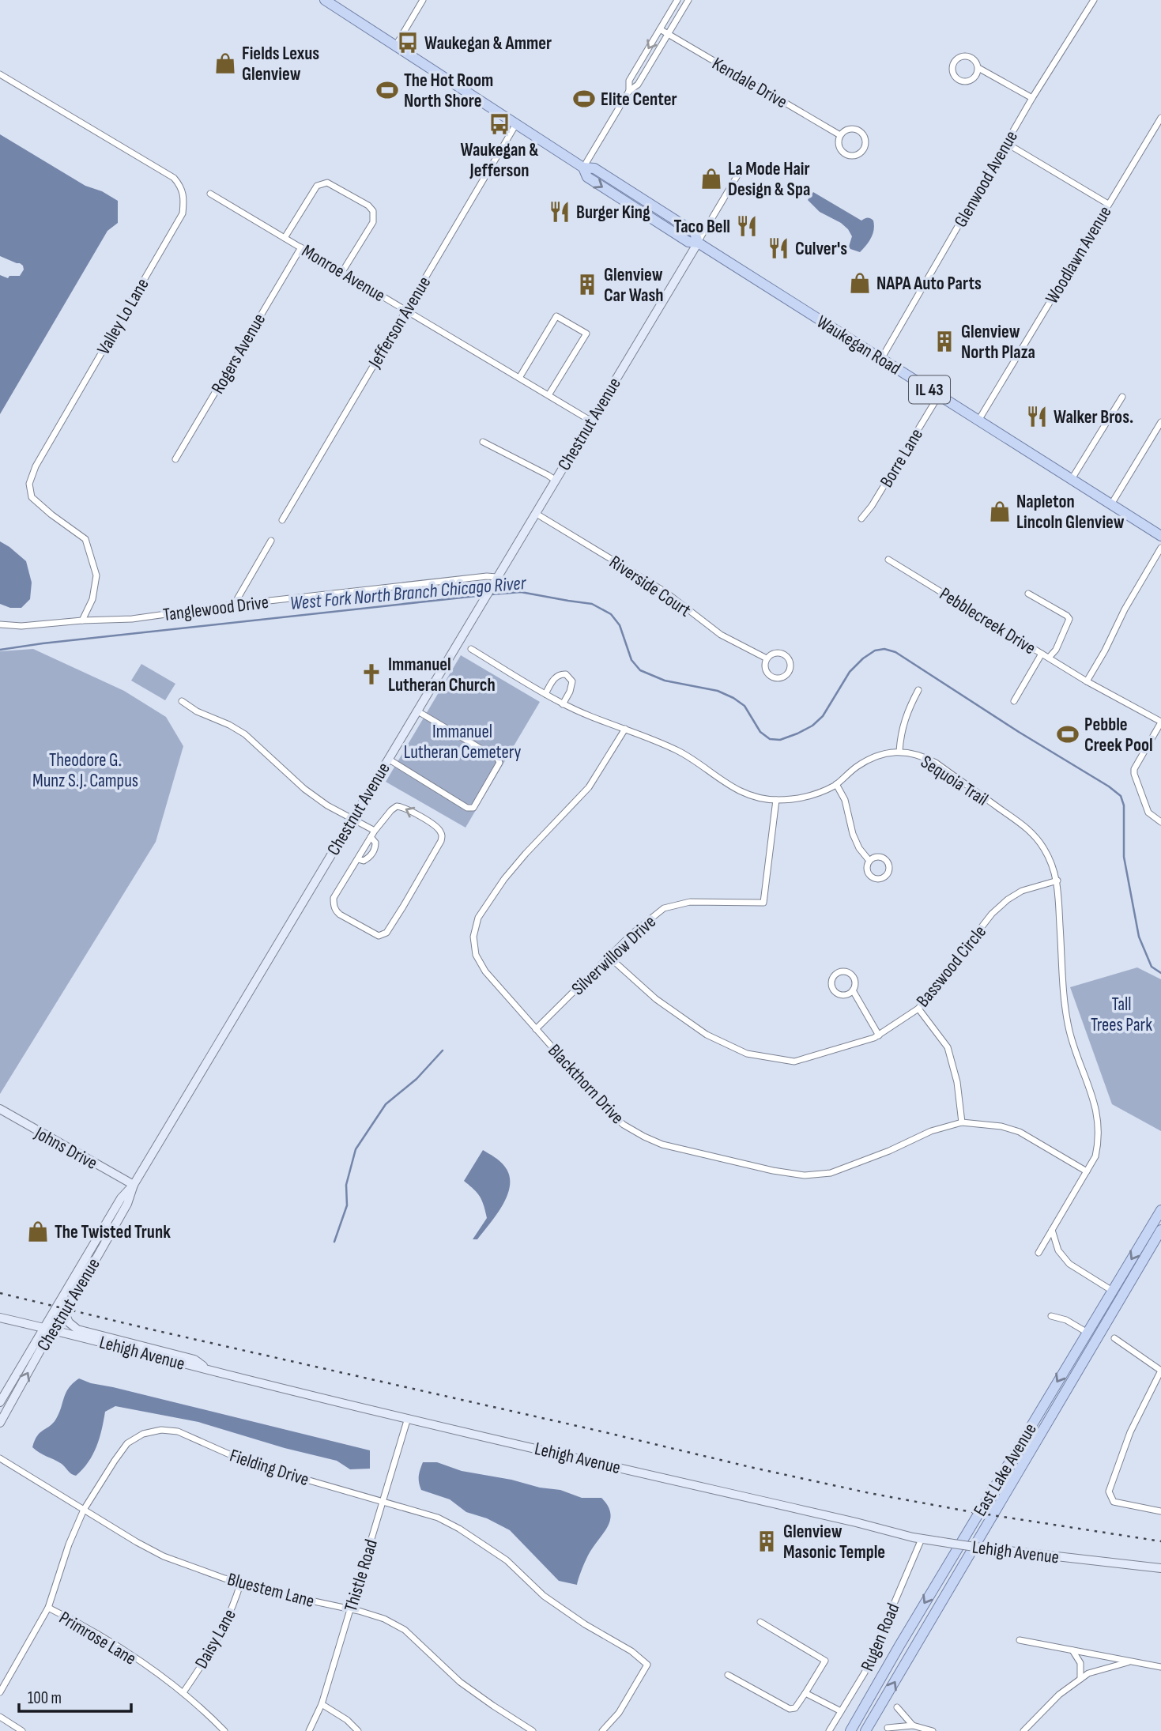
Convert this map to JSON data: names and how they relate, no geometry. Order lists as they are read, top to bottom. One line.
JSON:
{"streets":{"main road":["Waukegan Road","IL 43","East Lake Avenue"],"street":["Kendale Drive","Glenwood Avenue","Woodlawn Avenue","Monroe Avenue","Valley Lo Lane","Jefferson Avenue","Rogers Avenue","Chestnut Avenue","Borre Lane","Riverside Court","Tanglewood Drive","Pebblecreek Drive","Sequoia Trail","Silverwillow Drive","Basswood Circle","Blackthorn Drive","Johns Drive","Lehigh Avenue","Fielding Drive","Thistle Road","Bluestem Lane","Rugen Road","Primrose Lane","Daisy Lane"]},"crossings":[["Glenwood Avenue","Waukegan Road"],["Woodlawn Avenue","Waukegan Road"],["Monroe Avenue","Jefferson Avenue"],["Monroe Avenue","Rogers Avenue"],["Monroe Avenue","Chestnut Avenue"],["Valley Lo Lane","Tanglewood Drive"],["Jefferson Avenue","Waukegan Road"],["Waukegan Road","Chestnut Avenue"],["Waukegan Road","Borre Lane"],["Chestnut Avenue","Riverside Court"],["Chestnut Avenue","Tanglewood Drive"],["Chestnut Avenue","Johns Drive"],["Chestnut Avenue","Lehigh Avenue"],["Sequoia Trail","Silverwillow Drive"],["Sequoia Trail","Basswood Circle"],["Sequoia Trail","Blackthorn Drive"],["Silverwillow Drive","Basswood Circle"],["Silverwillow Drive","Blackthorn Drive"],["Lehigh Avenue","Thistle Road"],["Lehigh Avenue","Rugen Road"],["Fielding Drive","Thistle Road"],["Fielding Drive","Bluestem Lane"],["Fielding Drive","Primrose Lane"],["Thistle Road","Bluestem Lane"],["Bluestem Lane","Daisy Lane"],["Primrose Lane","Daisy Lane"]],"water":["West Fork North Branch Chicago River"],"parks":["Immanuel Lutheran Cemetery","Theodore G. Munz S.J. Campus","Tall Trees Park"],"places":{"bus stop":["Waukegan & Ammer","Waukegan & Jefferson"],"shop":["Fields Lexus Glenview","La Mode Hair Design & Spa","NAPA Auto Parts","Napleton Lincoln Glenview","The Twisted Trunk"],"sports":["The Hot Room North Shore","Elite Center","Pebble Creek Pool"],"restaurant":["Burger King","Taco Bell","Culver's","Walker Bros."],"building":["Glenview Car Wash","Glenview North Plaza","Glenview Masonic Temple"],"church":["Immanuel Lutheran Church"]},"scale_bar":"100 m"}
